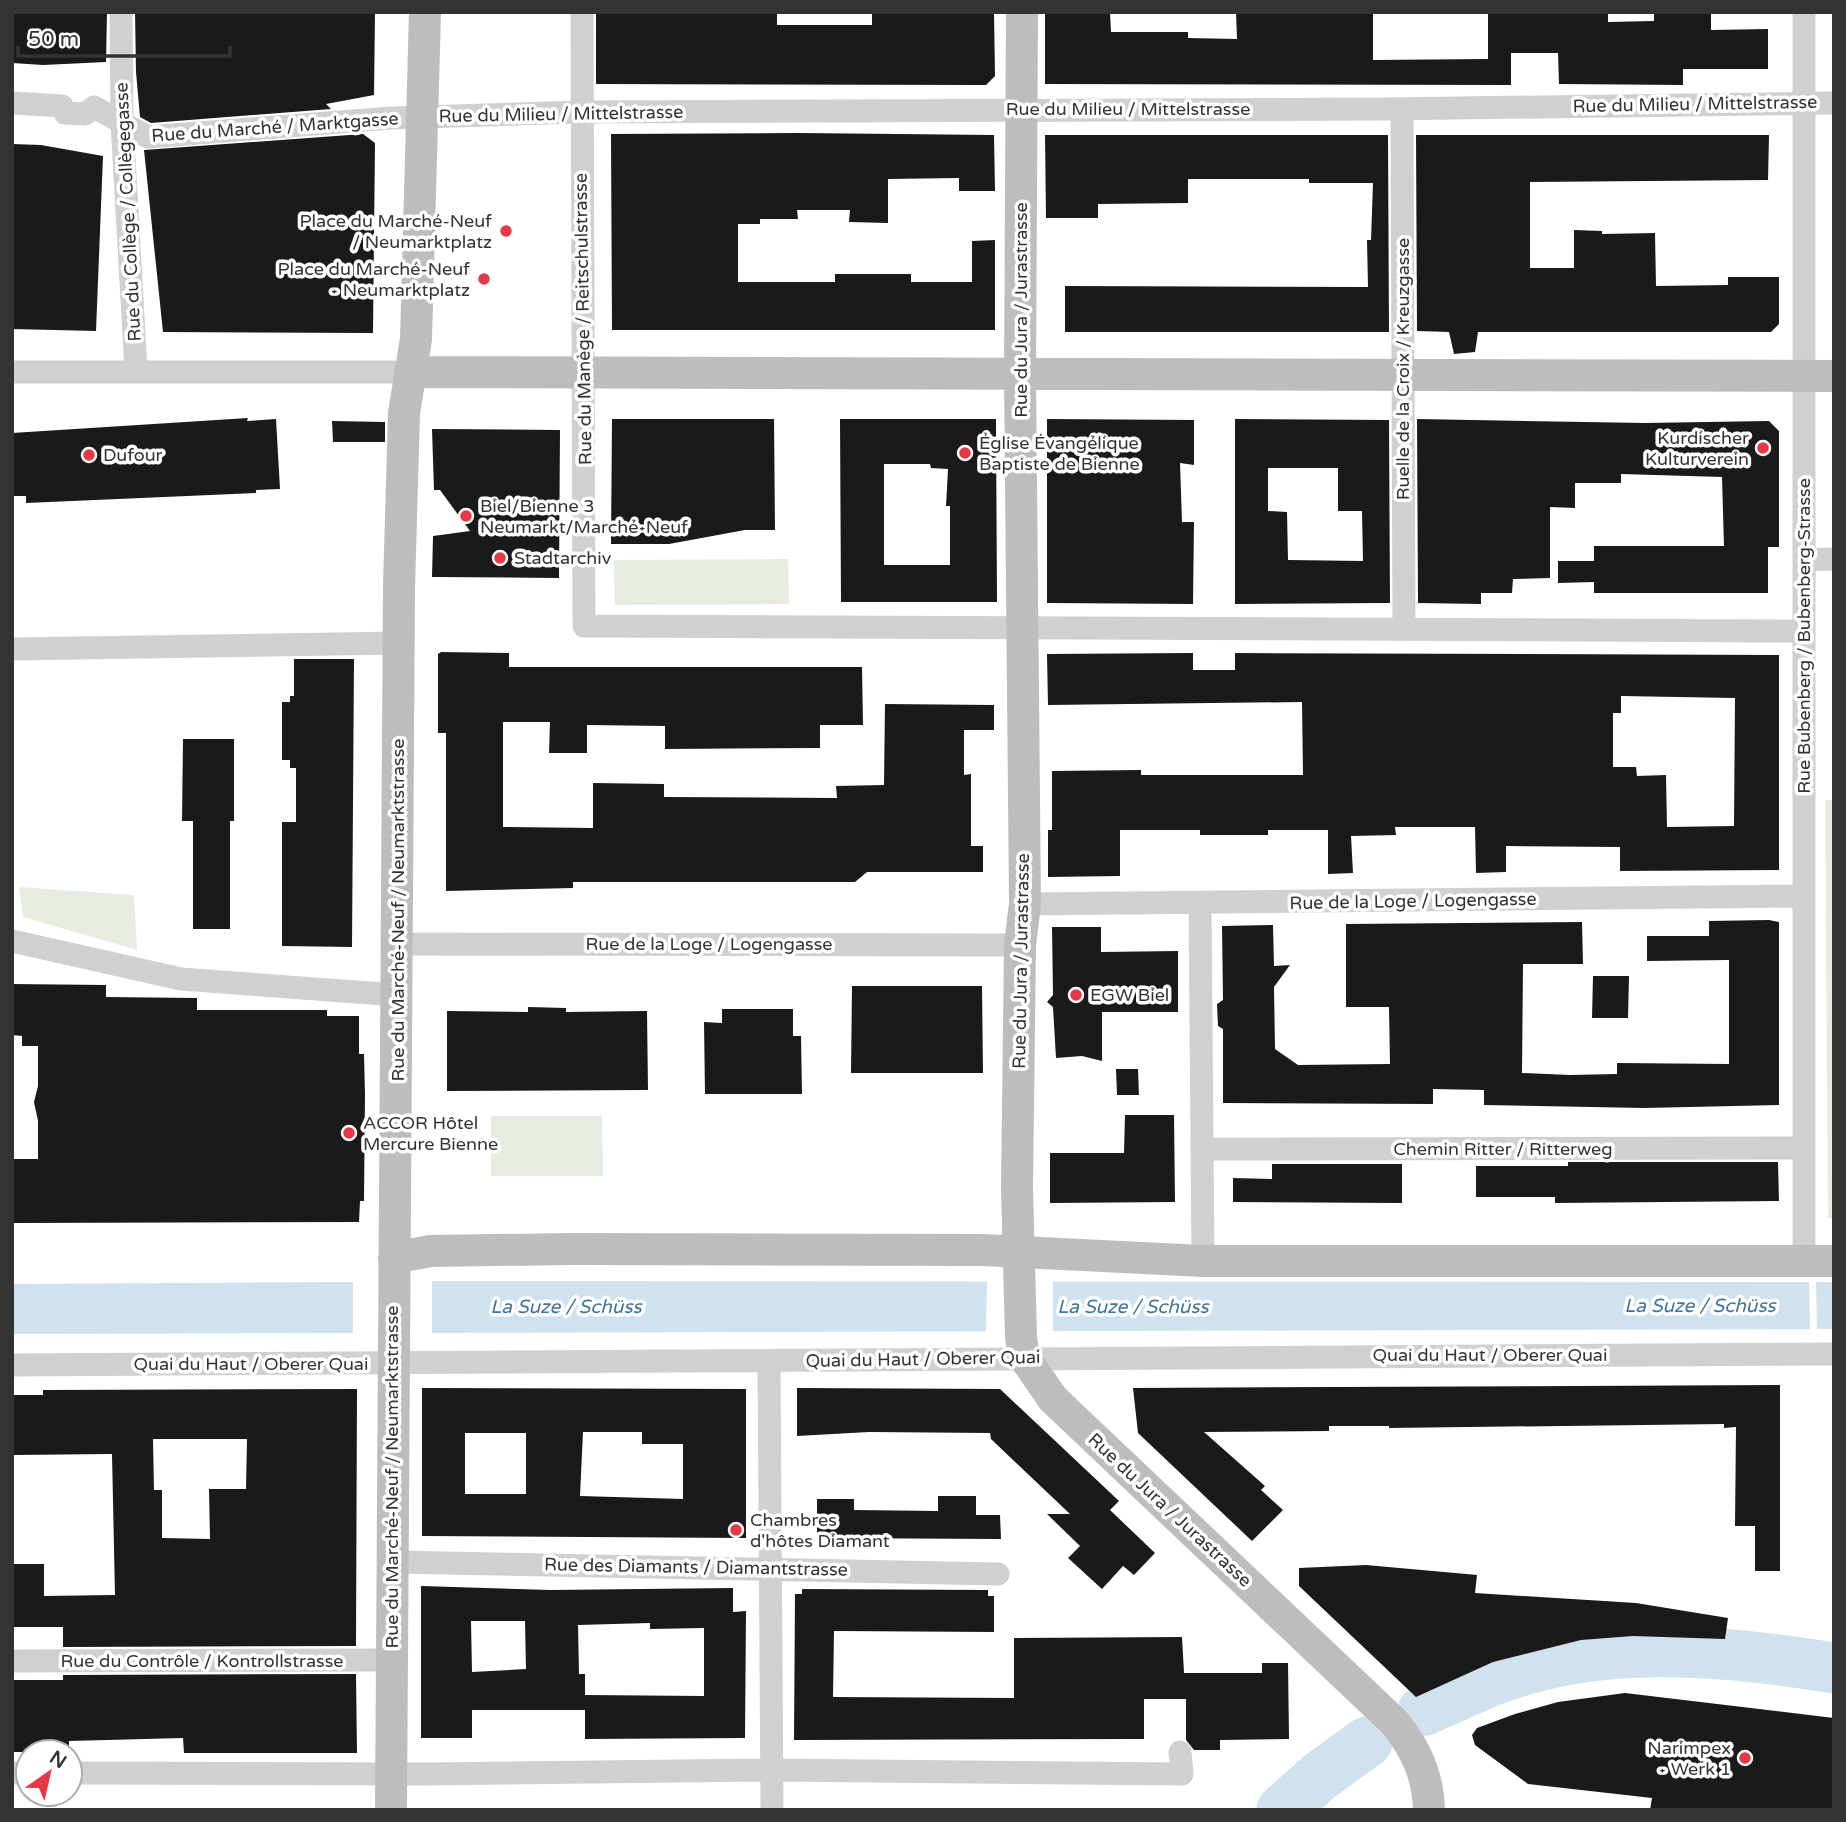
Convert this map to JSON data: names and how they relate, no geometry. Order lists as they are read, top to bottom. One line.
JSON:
{"streets":{"street":["Rue du Milieu / Mittelstrasse","Rue du Marché / Marktgasse","Rue du Collège / Collègegasse","Rue du Jura / Jurastrasse","Rue du Manège / Reitschulstrasse","Ruelle de la Croix / Kreuzgasse","Rue Bubenberg / Bubenberg-Strasse","Rue de la Loge / Logengasse","Rue du Marché-Neuf / Neumarktstrasse","Chemin Ritter / Ritterweg","Quai du Haut / Oberer Quai","Rue des Diamants / Diamantstrasse","Rue du Contrôle / Kontrollstrasse"]},"crossings":[["Rue du Milieu / Mittelstrasse","Rue du Marché / Marktgasse"],["Rue du Milieu / Mittelstrasse","Rue du Jura / Jurastrasse"],["Rue du Milieu / Mittelstrasse","Rue du Manège / Reitschulstrasse"],["Rue du Milieu / Mittelstrasse","Ruelle de la Croix / Kreuzgasse"],["Rue du Milieu / Mittelstrasse","Rue Bubenberg / Bubenberg-Strasse"],["Rue du Milieu / Mittelstrasse","Rue du Marché-Neuf / Neumarktstrasse"],["Rue du Marché / Marktgasse","Rue du Collège / Collègegasse"],["Rue du Marché / Marktgasse","Rue du Marché-Neuf / Neumarktstrasse"],["Rue du Jura / Jurastrasse","Rue du Manège / Reitschulstrasse"],["Rue du Jura / Jurastrasse","Rue de la Loge / Logengasse"],["Rue du Jura / Jurastrasse","Quai du Haut / Oberer Quai"],["Rue Bubenberg / Bubenberg-Strasse","Rue de la Loge / Logengasse"],["Rue Bubenberg / Bubenberg-Strasse","Chemin Ritter / Ritterweg"],["Rue de la Loge / Logengasse","Rue du Marché-Neuf / Neumarktstrasse"],["Rue du Marché-Neuf / Neumarktstrasse","Quai du Haut / Oberer Quai"],["Rue du Marché-Neuf / Neumarktstrasse","Rue des Diamants / Diamantstrasse"],["Rue du Marché-Neuf / Neumarktstrasse","Rue du Contrôle / Kontrollstrasse"]],"water":["La Suze / Schüss"],"places":["Place du Marché-Neuf / Neumarktplatz","Place du Marché-Neuf - Neumarktplatz","Kurdischer Kulturverein","Église Évangélique Baptiste de Bienne","Dufour","Biel/Bienne 3 Neumarkt/Marché-Neuf","Stadtarchiv","EGW Biel","ACCOR Hôtel Mercure Bienne","Chambres d'hôtes Diamant","Narimpex - Werk 1"],"scale_bar":"50 m","north":"top right"}
